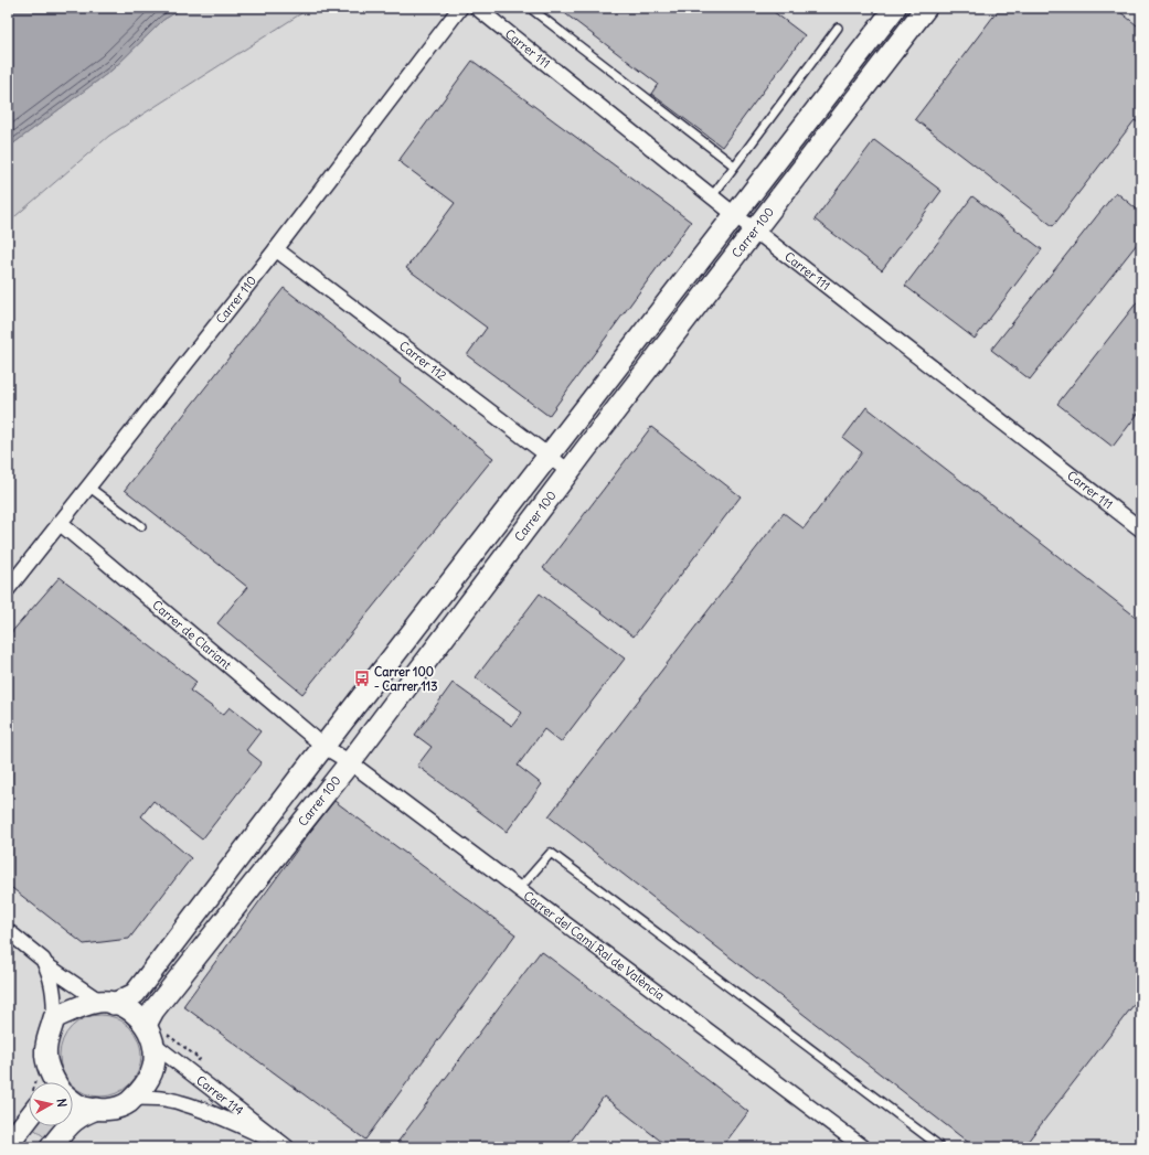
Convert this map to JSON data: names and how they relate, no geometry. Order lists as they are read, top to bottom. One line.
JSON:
{"streets":{"street":["Carrer 111","Carrer 100","Carrer 110","Carrer 112","Carrer de Clariant","Carrer del Camí Ral de València","Carrer 114"]},"crossings":[["Carrer 111","Carrer 100"],["Carrer 100","Carrer 112"],["Carrer 100","Carrer de Clariant"],["Carrer 100","Carrer del Camí Ral de València"],["Carrer 110","Carrer 112"],["Carrer 110","Carrer de Clariant"],["Carrer de Clariant","Carrer del Camí Ral de València"]],"places":{"bus stop":["Carrer 100 - Carrer 113"]},"north":"right"}
